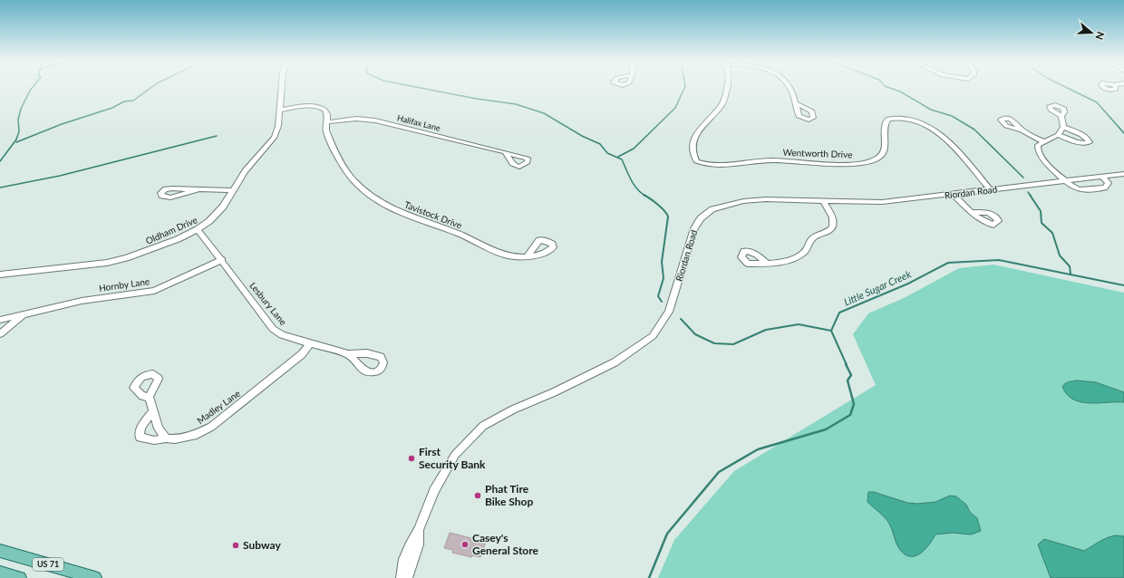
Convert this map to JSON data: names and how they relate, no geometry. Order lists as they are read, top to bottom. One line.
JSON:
{"streets":{"main road":["US 71"],"street":["Halifax Lane","Wentworth Drive","Riordan Road","Tavistock Drive","Oldham Drive","Hornby Lane","Lesbury Lane","Madley Lane"]},"crossings":[["Halifax Lane","Tavistock Drive"],["Wentworth Drive","Riordan Road"],["Tavistock Drive","Oldham Drive"],["Oldham Drive","Lesbury Lane"],["Hornby Lane","Lesbury Lane"],["Lesbury Lane","Madley Lane"]],"water":["Little Sugar Creek"],"places":["First Security Bank","Phat Tire Bike Shop","Casey's General Store","Subway"],"north":"right"}
